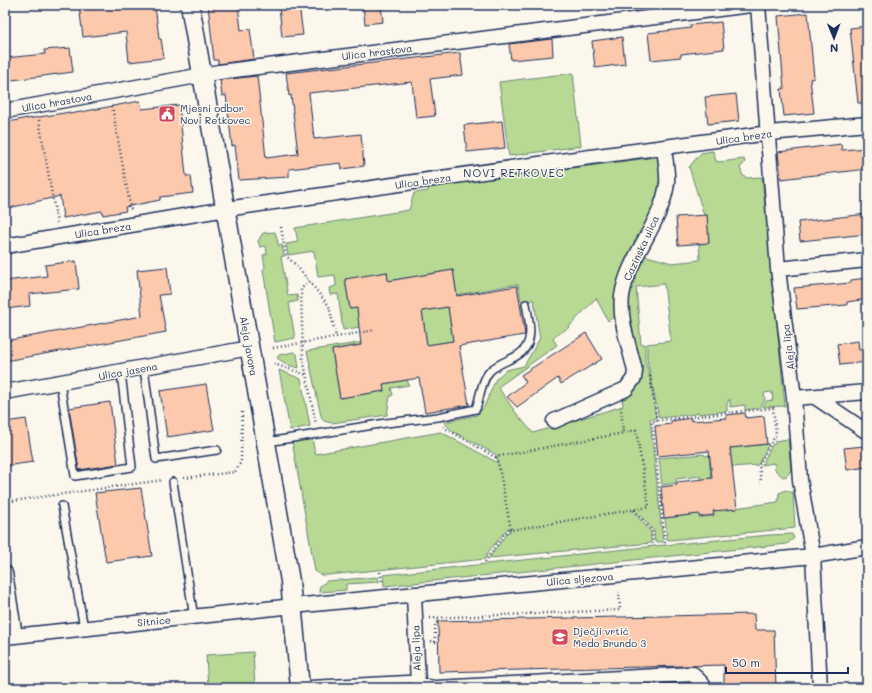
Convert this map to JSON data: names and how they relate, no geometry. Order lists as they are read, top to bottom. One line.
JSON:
{"streets":{"street":["Ulica hrastova","Ulica breza","Cazinska ulica","Aleja javora","Aleja lipa","Ulica jasena","Ulica sljezova","Sitnice"]},"crossings":[["Ulica hrastova","Aleja javora"],["Ulica breza","Cazinska ulica"],["Ulica breza","Aleja javora"],["Ulica breza","Aleja lipa"],["Aleja javora","Ulica jasena"],["Aleja javora","Ulica sljezova"],["Aleja javora","Sitnice"],["Aleja lipa","Ulica sljezova"],["Ulica sljezova","Sitnice"]],"districts":["NOVI RETKOVEC"],"places":{"public building":["Mjesni odbor Novi Retkovec"],"school or university":["Dječji vrtić Medo Brundo 3"]},"scale_bar":"50 m","north":"bottom"}
